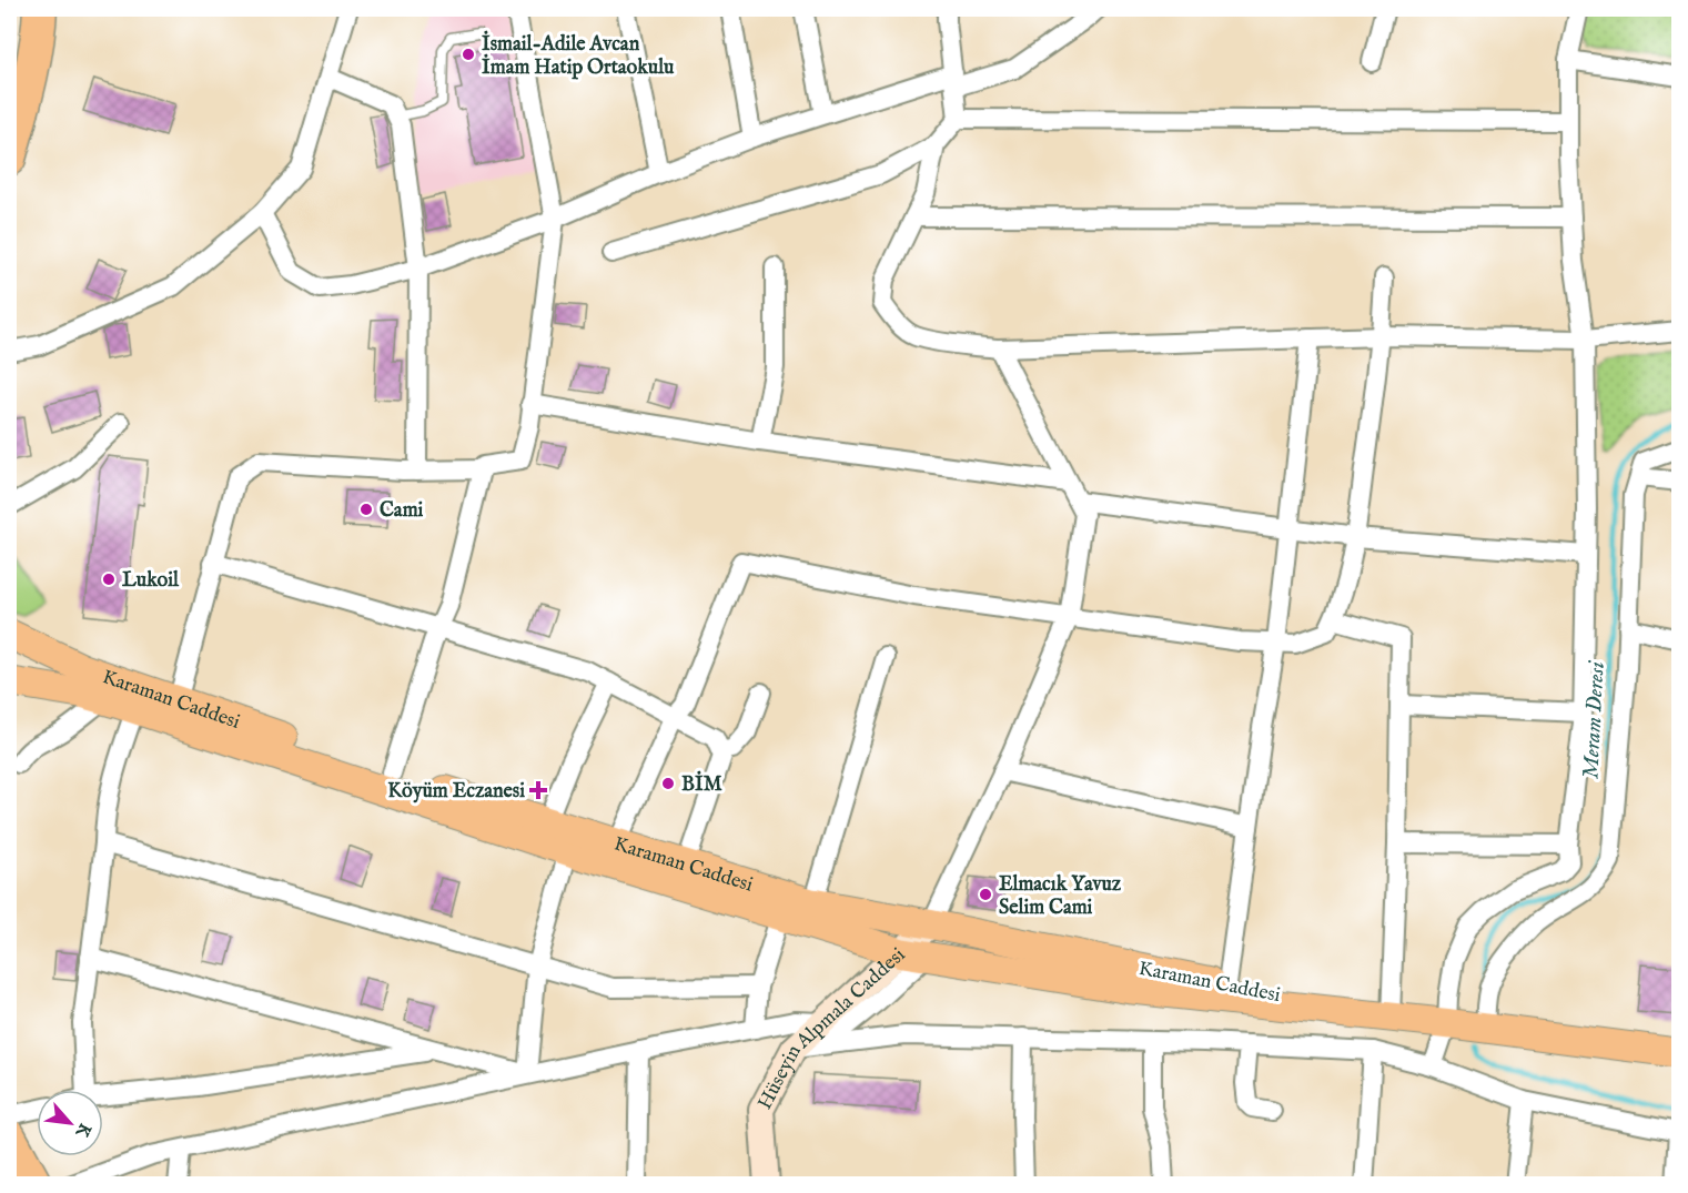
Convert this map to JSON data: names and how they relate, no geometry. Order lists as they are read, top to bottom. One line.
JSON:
{"streets":{"main road":["Karaman Caddesi"],"street":["Hüseyin Alpmala Caddesi"]},"crossings":[["Karaman Caddesi","Hüseyin Alpmala Caddesi"]],"water":["Meram Deresi"],"places":{"other":["İsmail-Adile Avcan İmam Hatip Ortaokulu","Cami","Lukoil","BİM","Elmacık Yavuz Selim Cami"],"health":["Köyüm Eczanesi"]},"north":"bottom right"}
